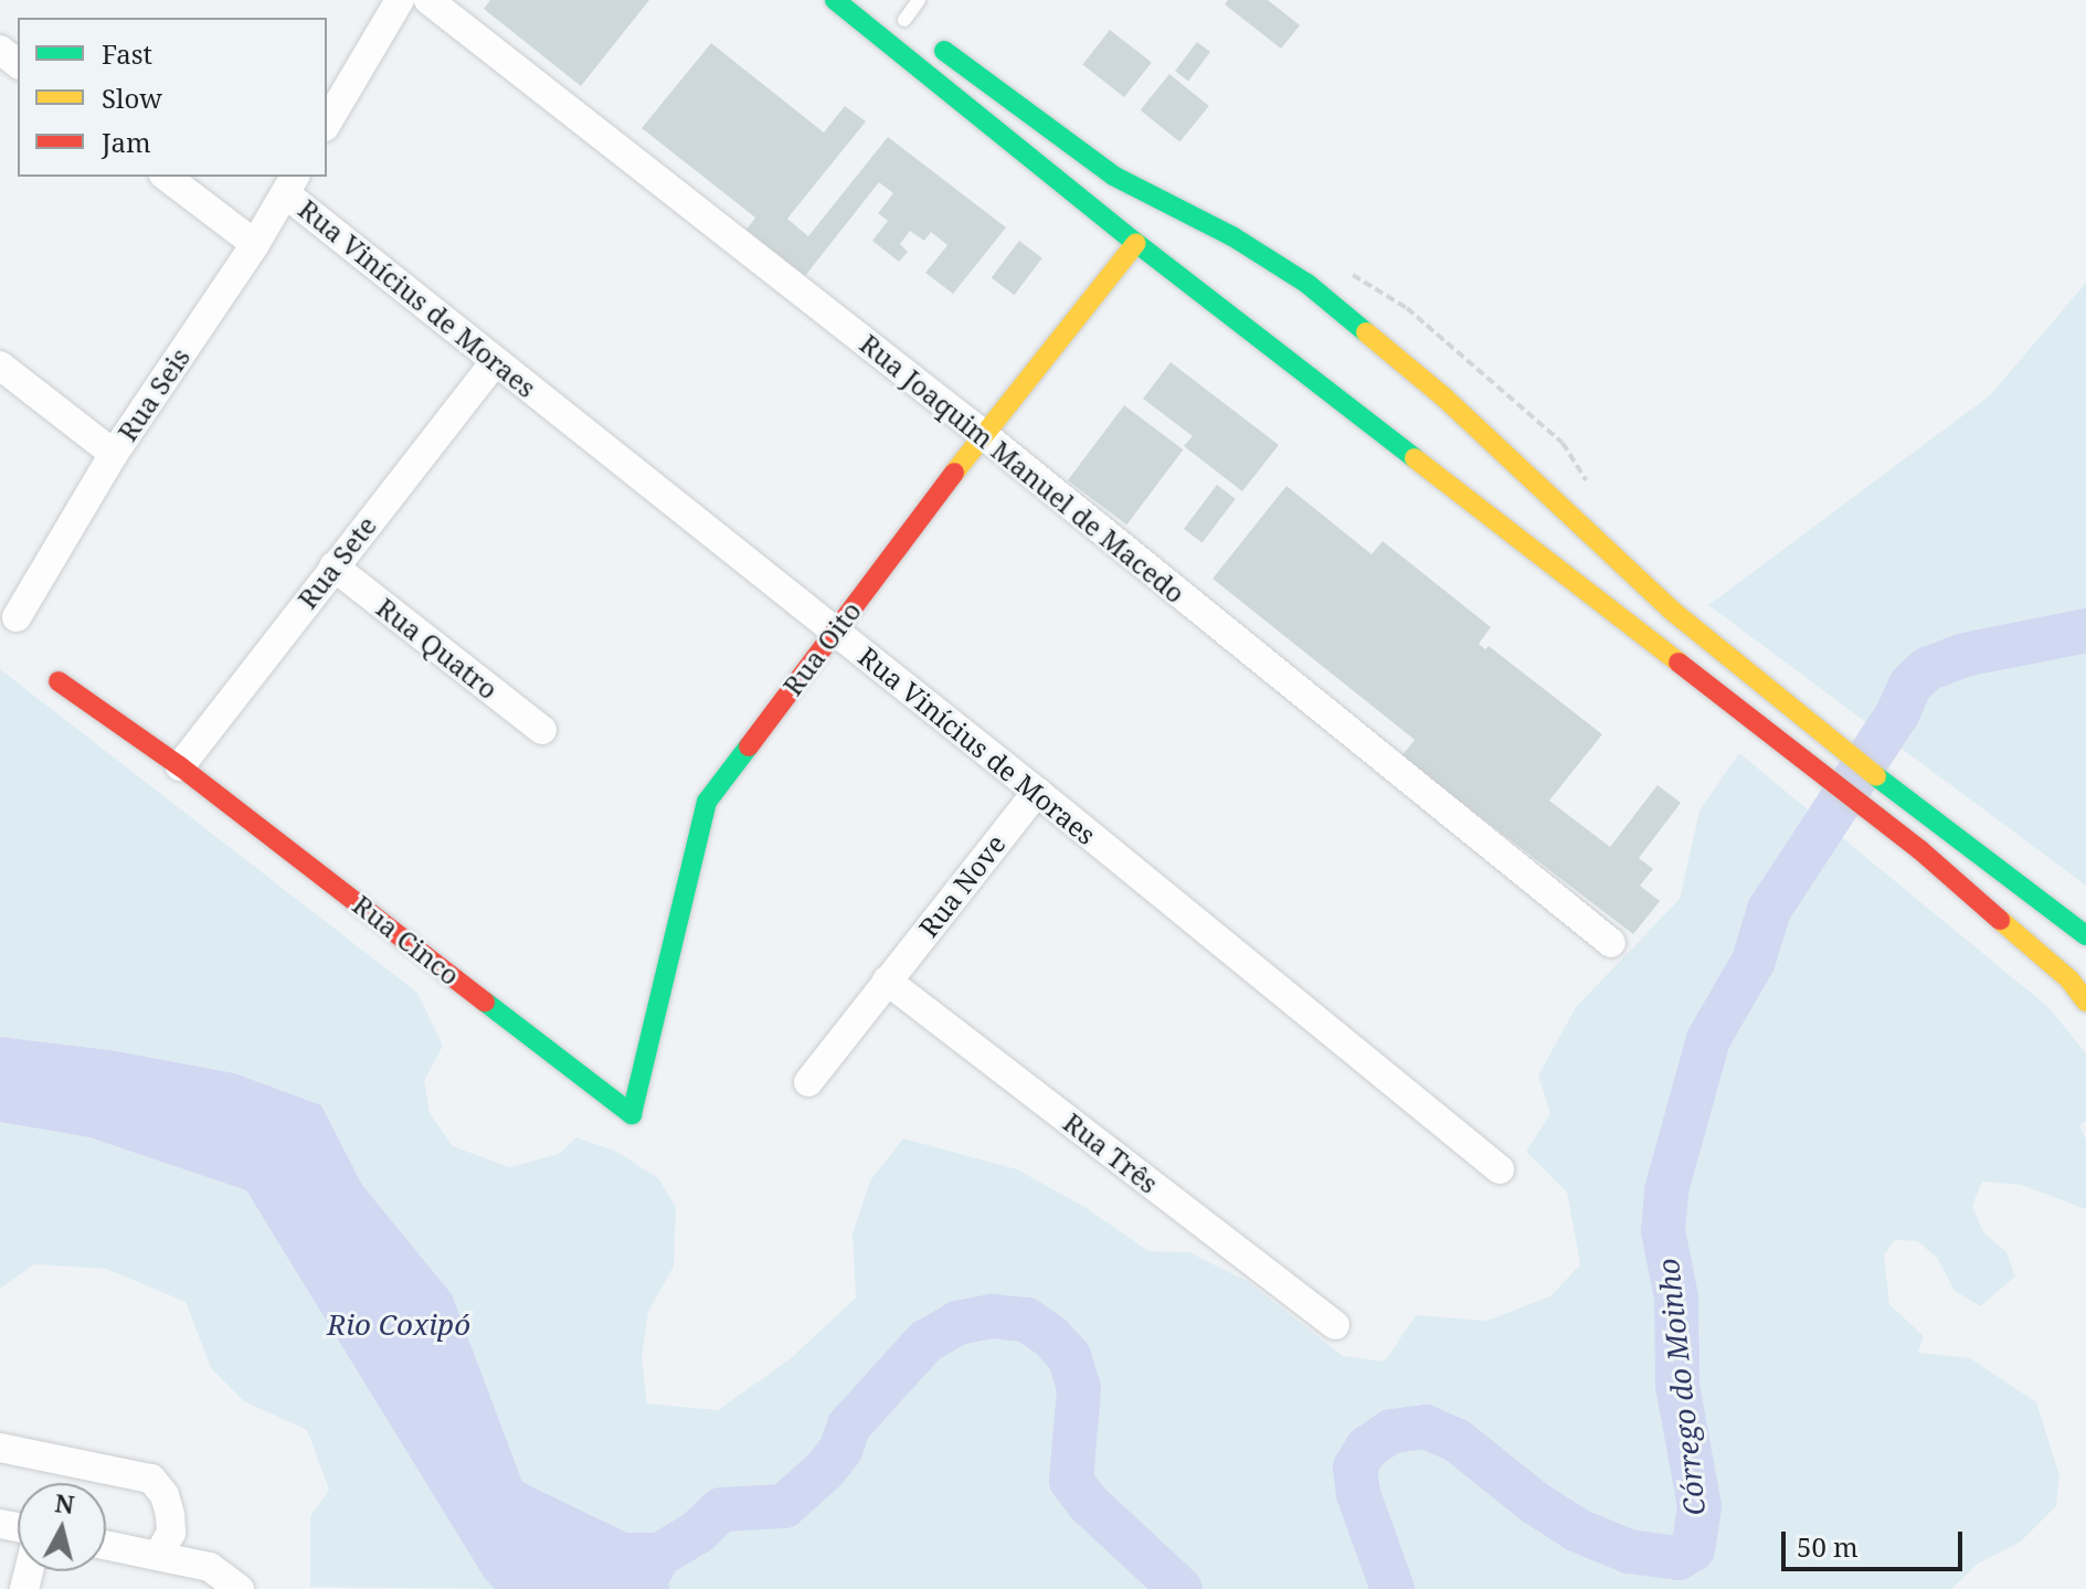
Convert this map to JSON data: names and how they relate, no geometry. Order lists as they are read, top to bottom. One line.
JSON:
{"streets":{"main road":["Rua Oito","Rua Cinco"],"street":["Rua Vinícius de Moraes","Rua Seis","Rua Joaquim Manuel de Macedo","Rua Sete","Rua Quatro","Rua Nove","Rua Três"]},"crossings":[["Rua Vinícius de Moraes","Rua Seis"],["Rua Vinícius de Moraes","Rua Sete"],["Rua Vinícius de Moraes","Rua Oito"],["Rua Vinícius de Moraes","Rua Nove"],["Rua Joaquim Manuel de Macedo","Rua Oito"],["Rua Sete","Rua Quatro"],["Rua Sete","Rua Cinco"],["Rua Oito","Rua Cinco"],["Rua Nove","Rua Três"]],"water":["Rio Coxipó","Córrego do Moinho"],"legend":["Fast","Slow","Jam"],"scale_bar":"50 m","north":"top"}
